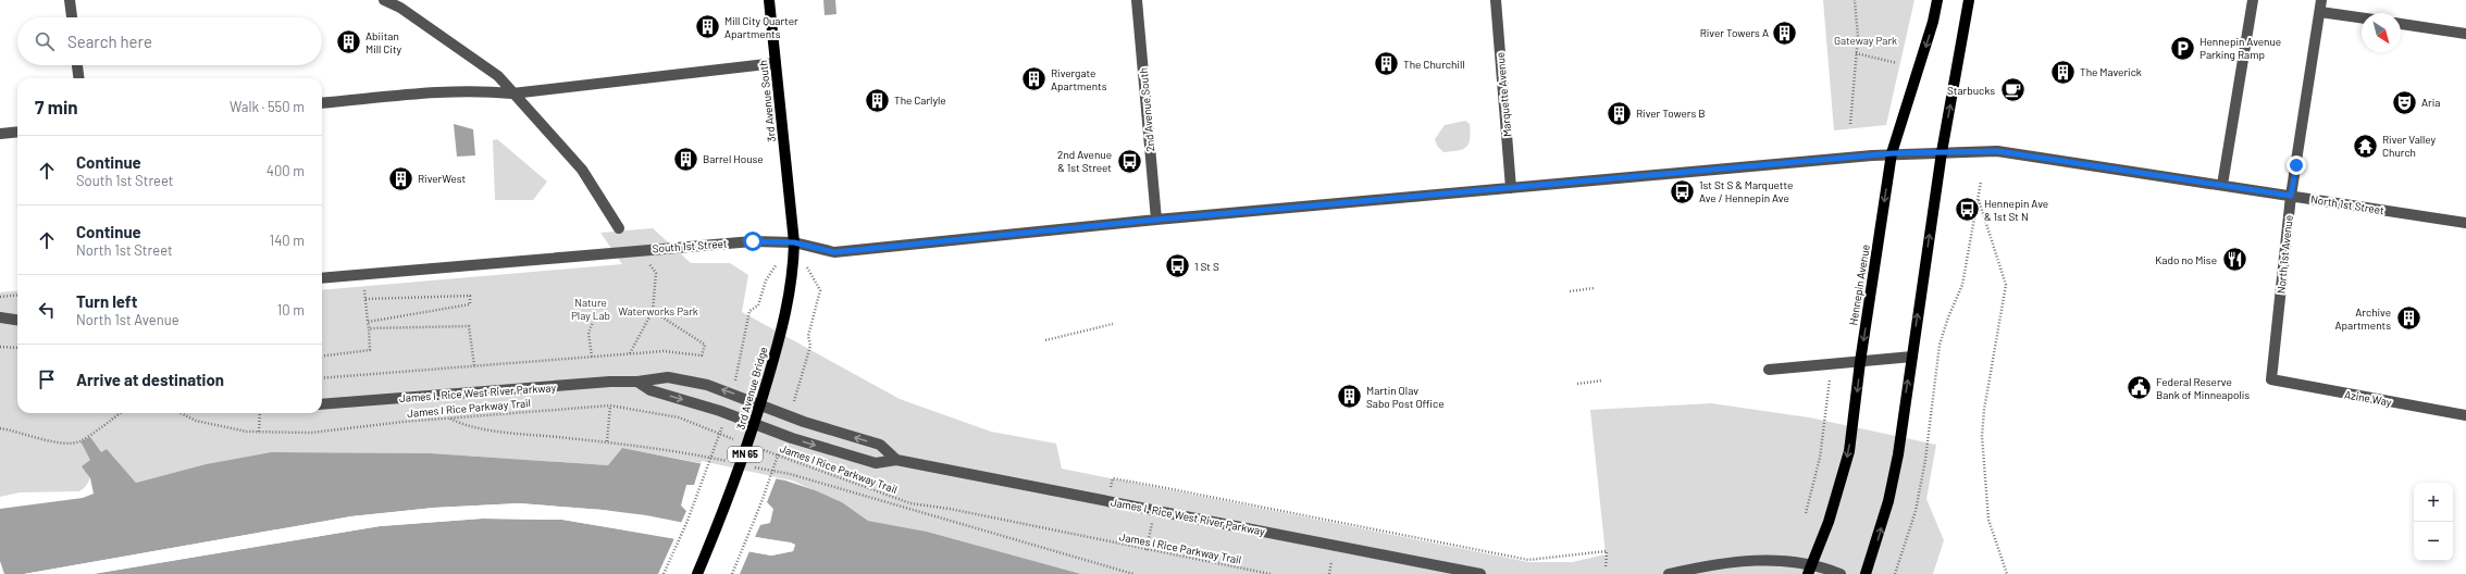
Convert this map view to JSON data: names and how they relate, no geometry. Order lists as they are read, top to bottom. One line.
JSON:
{"streets":{"main road":["3rd Avenue South","Hennepin Avenue","3rd Avenue Bridge","MN 65"],"street":["Marquette Avenue","2nd Avenue South","North 1st Street","South 1st Street","North 1st Avenue","James I. Rice West River Parkway","Azine Way"],"path":["James I Rice Parkway Trail"]},"crossings":[["Marquette Avenue","South 1st Street"],["3rd Avenue South","South 1st Street"],["3rd Avenue South","3rd Avenue Bridge"],["2nd Avenue South","South 1st Street"],["North 1st Street","South 1st Street"],["North 1st Street","North 1st Avenue"],["North 1st Street","Hennepin Avenue"],["South 1st Street","Hennepin Avenue"],["North 1st Avenue","Azine Way"]],"parks":["Gateway Park","Nature Play Lab","Waterworks Park"],"places":{"building":["Mill City Quarter Apartments","River Towers A","Abiitan Mill City","The Churchill","The Maverick","Rivergate Apartments","The Carlyle","River Towers B","Barrel House","RiverWest","Archive Apartments","Martin Olav Sabo Post Office"],"parking":["Hennepin Avenue Parking Ramp"],"cafe":["Starbucks"],"theatre":["Aria"],"temple":["River Valley Church"],"bus stop":["2nd Avenue & 1st Street","1st St S & Marquette Ave / Hennepin Ave","Hennepin Ave & 1st St N","1 St S"],"restaurant":["Kado no Mise"],"public building":["Federal Reserve Bank of Minneapolis"]},"north":"bottom right","page":{"search":"Search here","heading":["7 min","Walk · 550 m"],"list":[["Continue","South 1st Street","400 m"],["Continue","North 1st Street","140 m"],["Turn left","North 1st Avenue","10 m"],"Arrive at destination"],"map_buttons":["+","−"]}}
